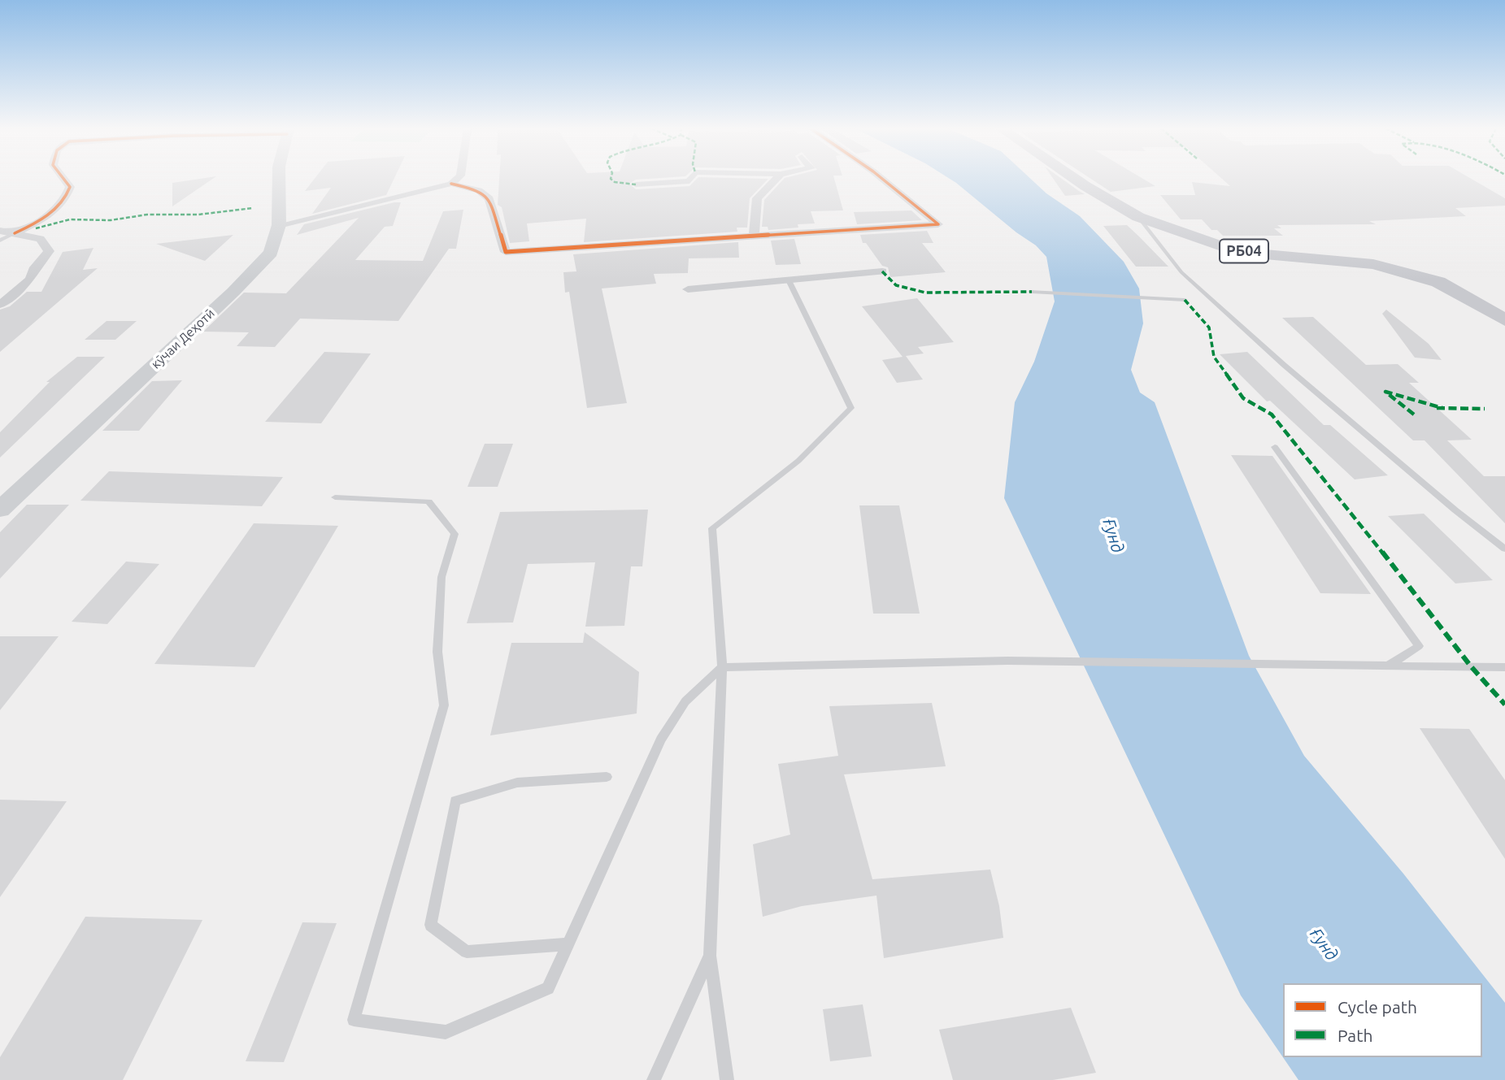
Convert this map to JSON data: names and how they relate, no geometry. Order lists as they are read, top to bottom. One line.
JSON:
{"streets":{"main road":["РБ04","кӯчаи Деҳотӣ"]},"water":["Ғунд"],"legend":["Cycle path","Path"]}
